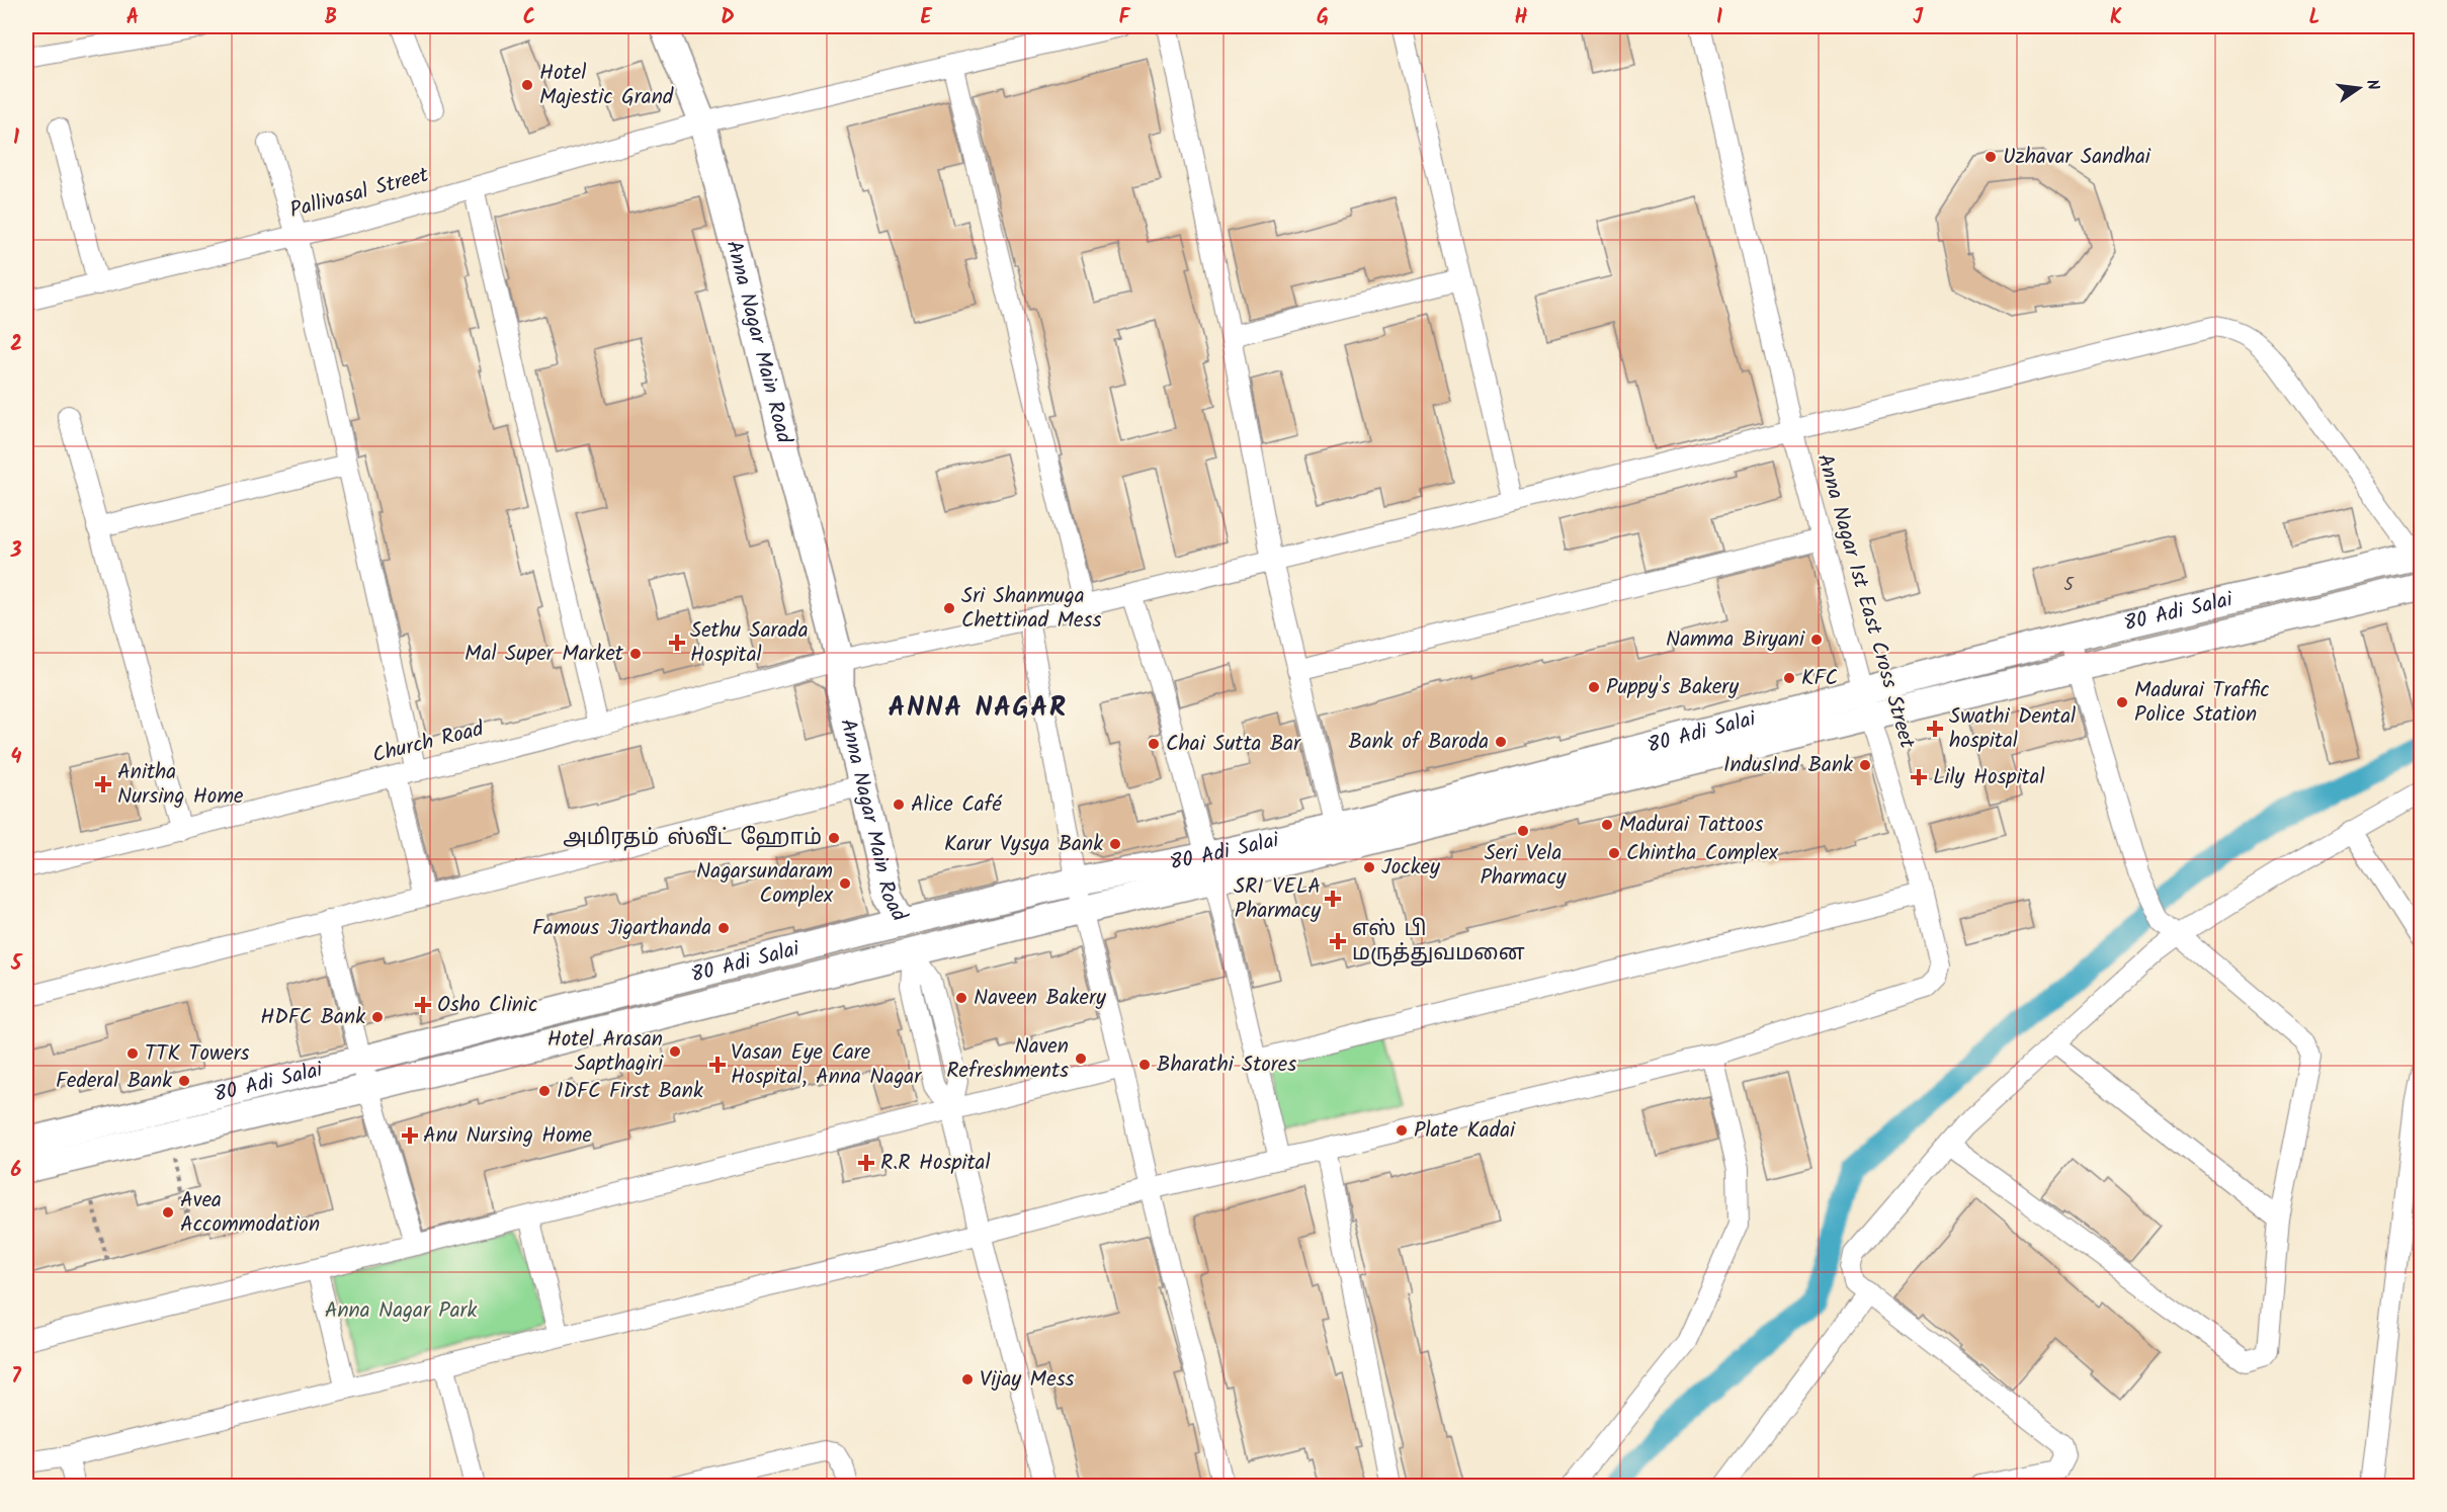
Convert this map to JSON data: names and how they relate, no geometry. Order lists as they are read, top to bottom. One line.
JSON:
{"streets":{"main road":["Anna Nagar Main Road","80 Adi Salai"],"street":["Pallivasal Street","Anna Nagar 1st East Cross Street","Church Road"]},"crossings":[["Pallivasal Street","Anna Nagar Main Road"],["Anna Nagar Main Road","80 Adi Salai"],["Anna Nagar Main Road","Church Road"],["Anna Nagar 1st East Cross Street","80 Adi Salai"],["Anna Nagar 1st East Cross Street","Church Road"],["80 Adi Salai","Church Road"]],"districts":["ANNA NAGAR"],"parks":["Anna Nagar Park"],"places":{"other":["Hotel Majestic Grand","Uzhavar Sandhai","Sri Shanmuga Chettinad Mess","Namma Biryani","Mal Super Market","KFC","Puppy's Bakery","Madurai Traffic Police Station","Bank of Baroda","Chai Sutta Bar","IndusInd Bank","Alice Café","Madurai Tattoos","Seri Vela Pharmacy","அமிரதம் ஸ்வீட் ஹோம்","Karur Vysya Bank","Chintha Complex","Jockey","Nagarsundaram Complex","Famous Jigarthanda","Naveen Bakery","HDFC Bank","Hotel Arasan Sapthagiri","TTK Towers","Naven Refreshments","Bharathi Stores","Federal Bank","IDFC First Bank","Plate Kadai","Avea Accommodation","Vijay Mess"],"health":["Sethu Sarada Hospital","Swathi Dental hospital","Lily Hospital","Anitha Nursing Home","SRI VELA Pharmacy","எஸ் பி மருத்துவமனை","Osho Clinic","Vasan Eye Care Hospital, Anna Nagar","Anu Nursing Home","R.R Hospital"]},"house_numbers":["5"],"north":"right","grid":{"columns":["A","B","C","D","E","F","G","H","I","J","K","L"],"rows":["1","2","3","4","5","6","7"]}}
